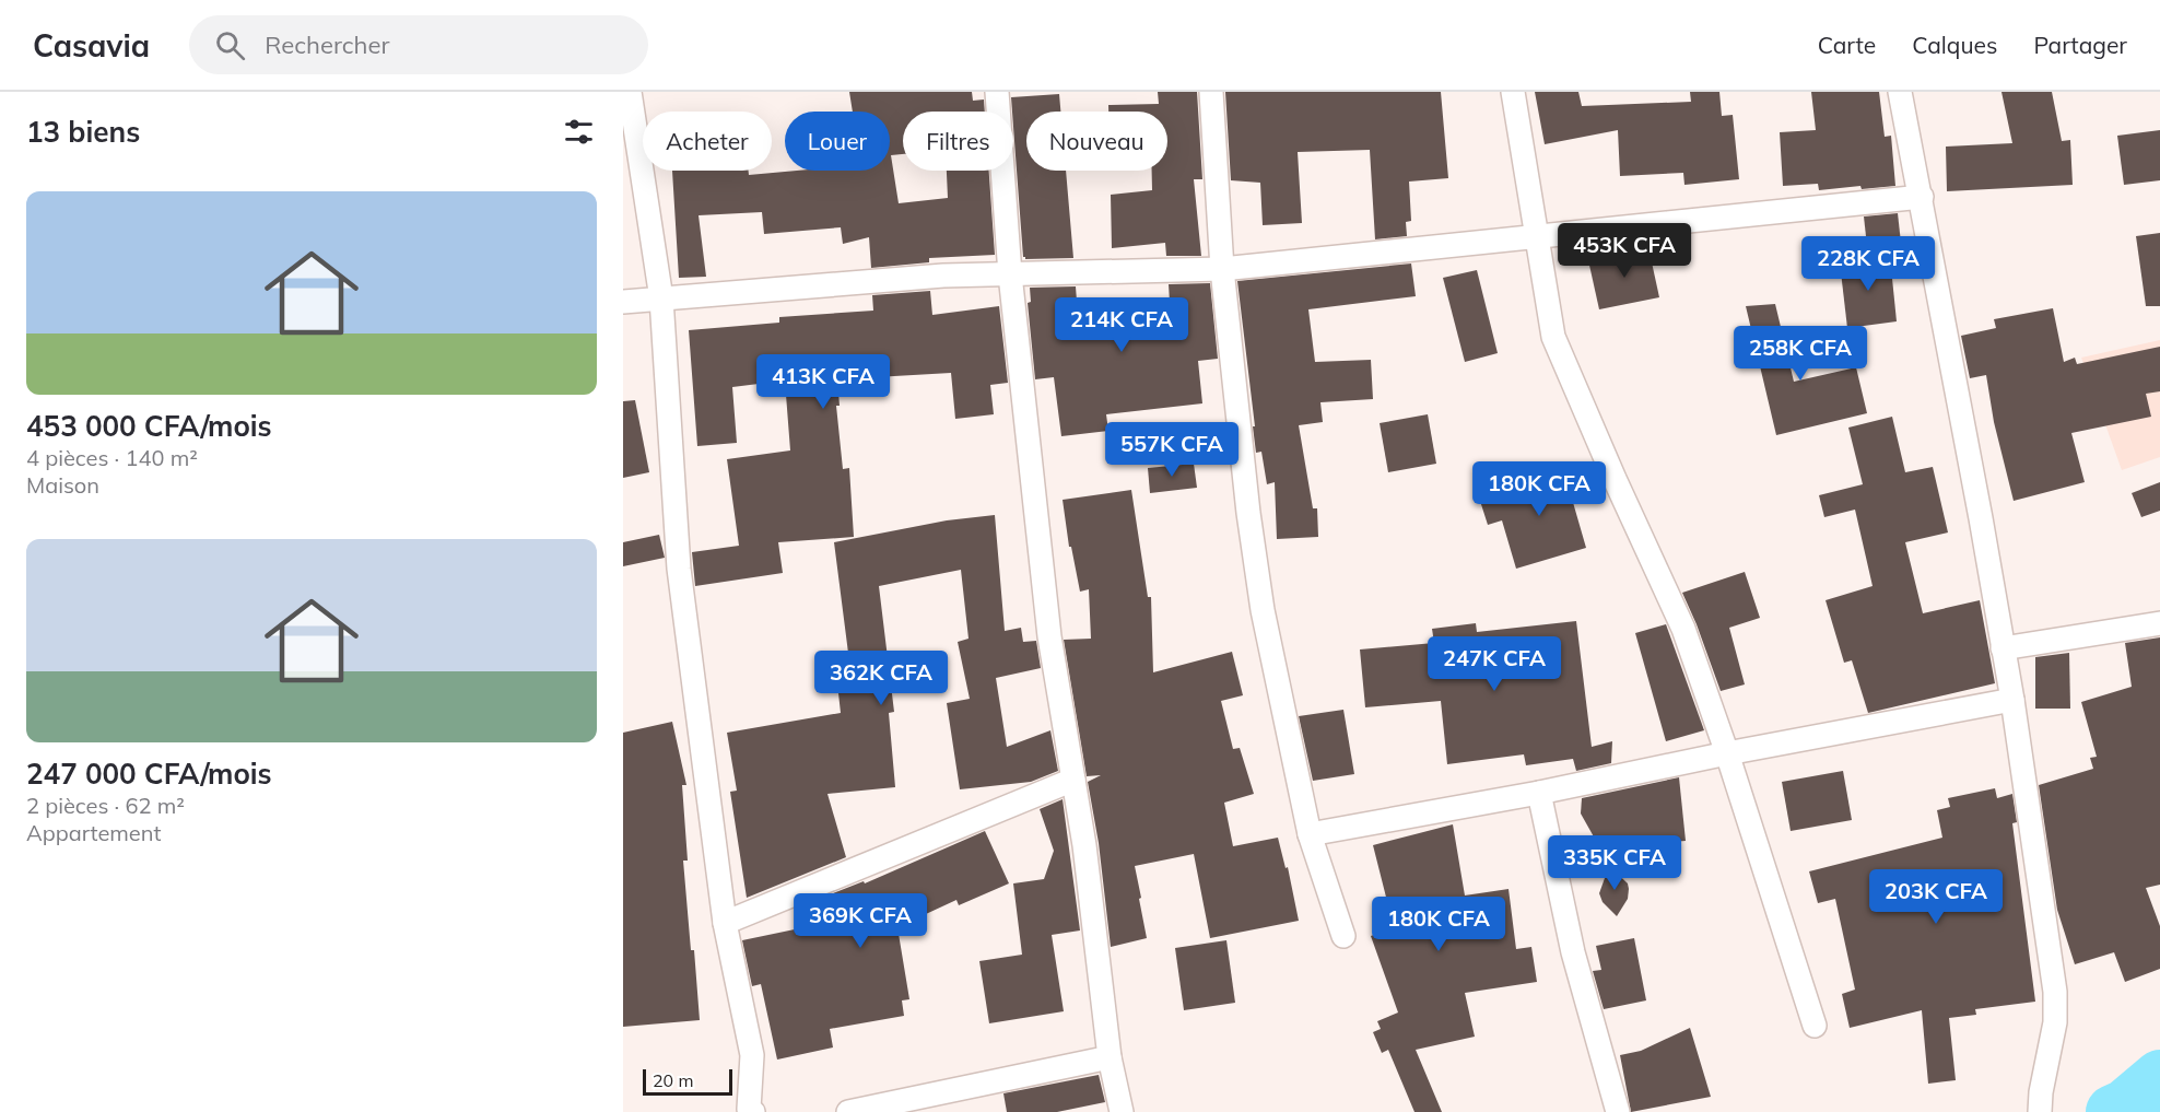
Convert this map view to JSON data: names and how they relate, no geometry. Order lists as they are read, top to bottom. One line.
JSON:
{"scale_bar":"20 m","page":{"header":"Casavia","search":"Rechercher","nav":["Carte","Calques","Partager"],"heading":"13 biens","chip":["Acheter","Louer","Filtres","Nouveau"],"list":[{"name":"453 000 CFA/mois","note":"4 pièces · 140 m² · Maison"},{"name":"247 000 CFA/mois","note":"2 pièces · 62 m² · Appartement"}],"price":["453K CFA","228K CFA","214K CFA","258K CFA","413K CFA","557K CFA","180K CFA","247K CFA","362K CFA","335K CFA","203K CFA","369K CFA","180K CFA"],"scale":"20 m"}}
